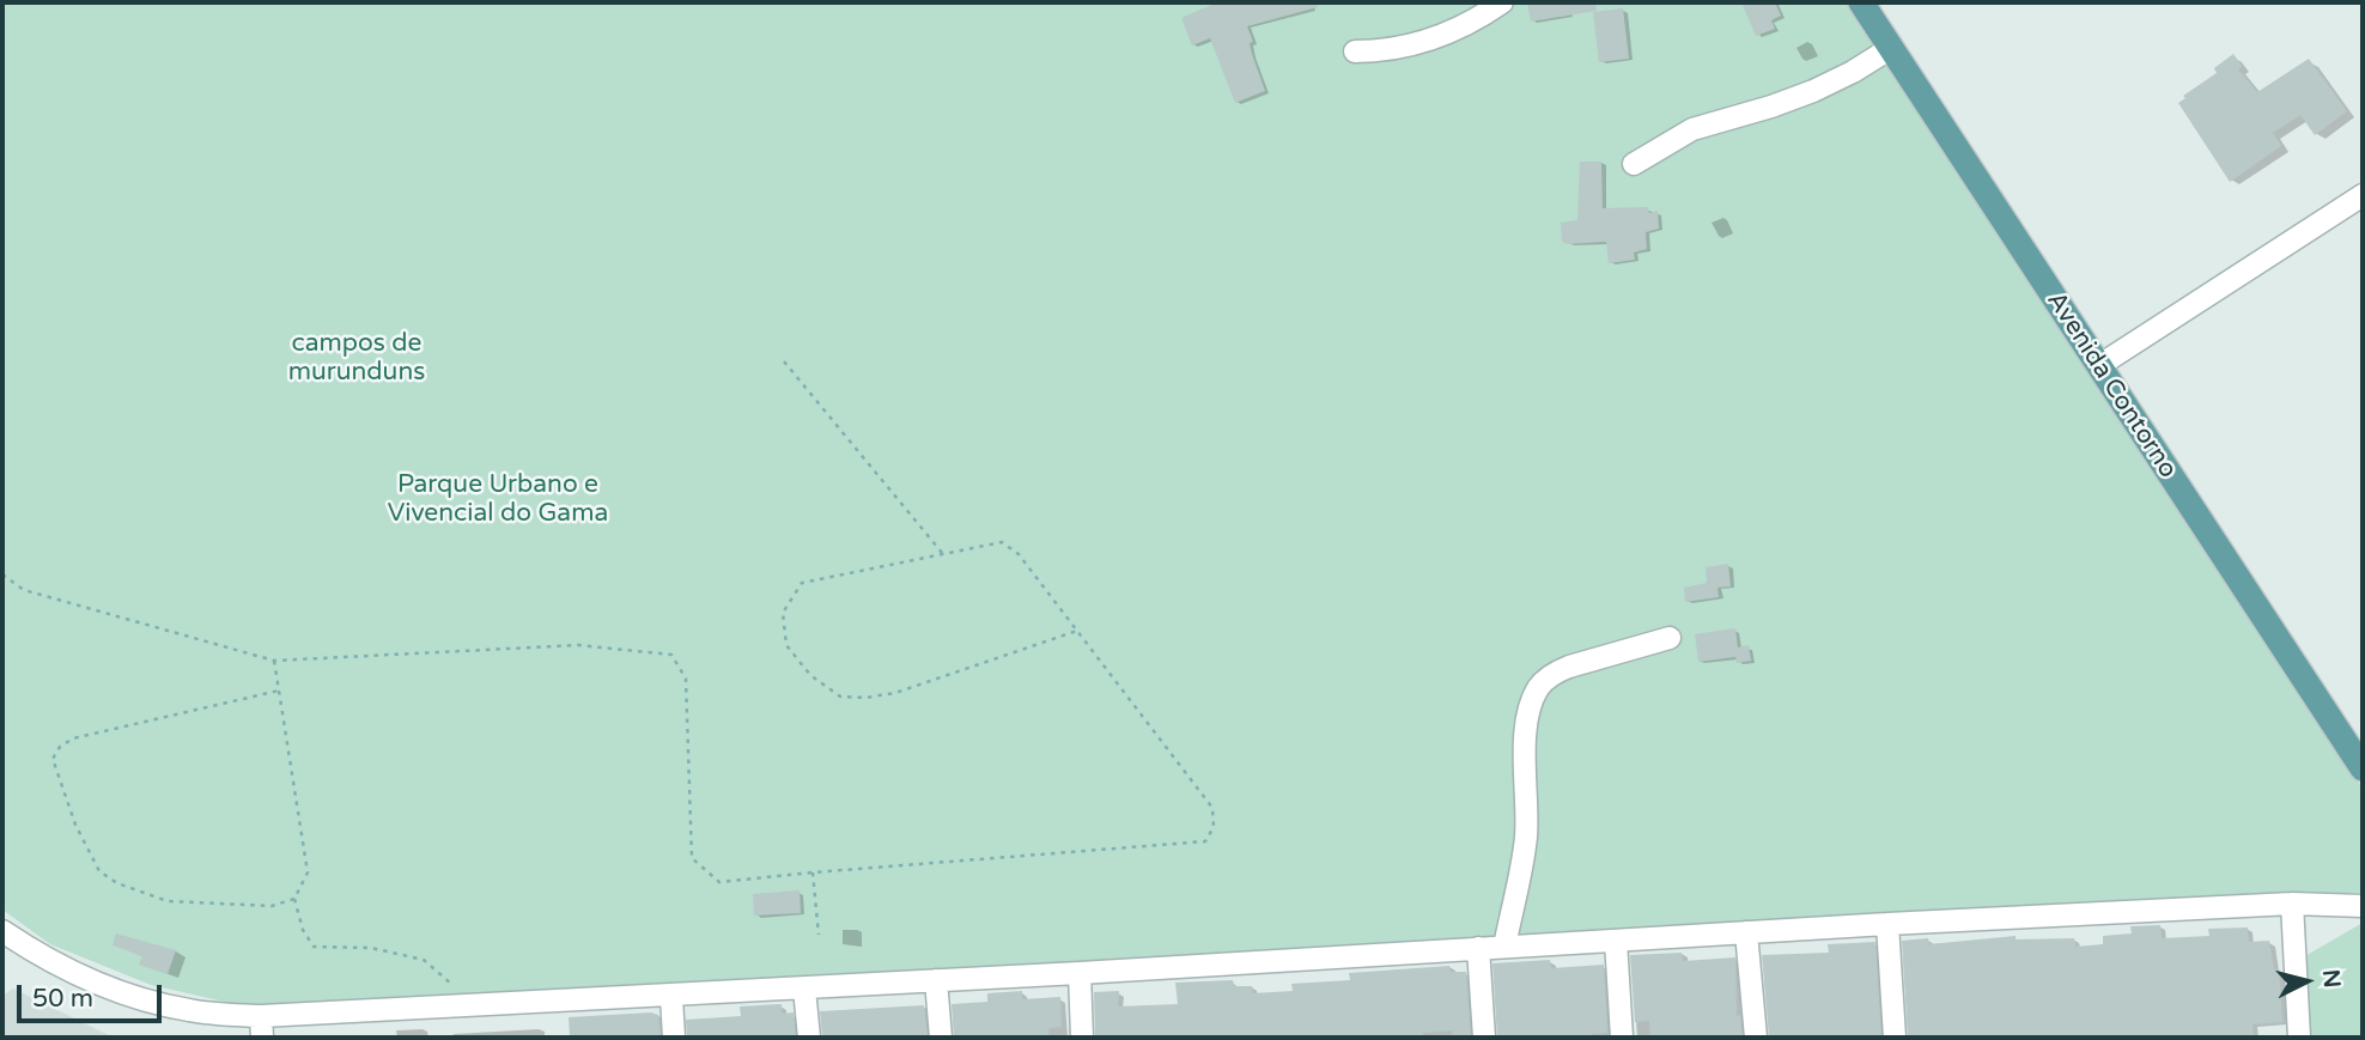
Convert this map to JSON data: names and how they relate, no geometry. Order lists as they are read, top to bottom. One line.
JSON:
{"streets":{"main road":["Avenida Contorno"]},"parks":["campos de murunduns","Parque Urbano e Vivencial do Gama"],"scale_bar":"50 m","north":"right"}
